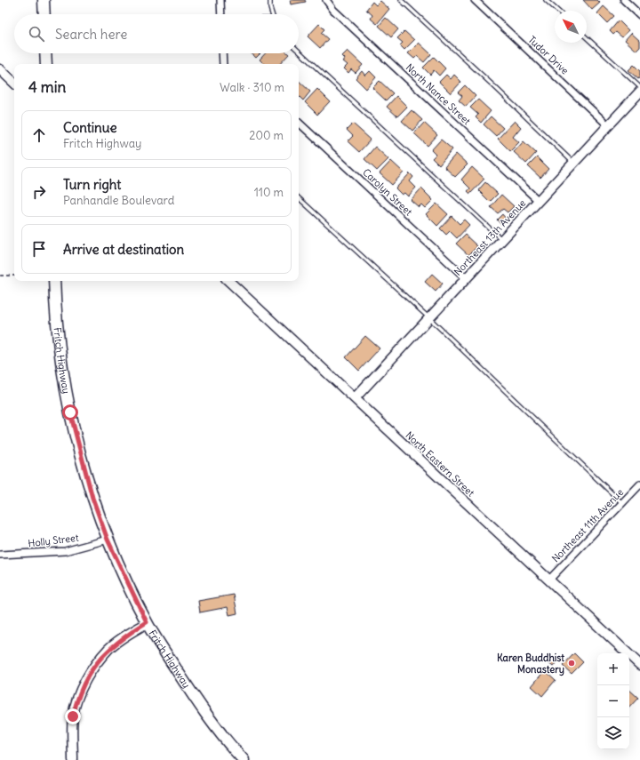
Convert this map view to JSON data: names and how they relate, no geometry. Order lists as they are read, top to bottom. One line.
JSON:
{"streets":{"main road":["Fritch Highway"],"street":["Tudor Drive","North Nance Street","Carolyn Street","Northeast 13th Avenue","North Eastern Street","Northeast 11th Avenue","Holly Street"]},"crossings":[["Tudor Drive","Northeast 13th Avenue"],["North Nance Street","Northeast 13th Avenue"],["Carolyn Street","Northeast 13th Avenue"],["Northeast 13th Avenue","North Eastern Street"],["Fritch Highway","Holly Street"],["North Eastern Street","Northeast 11th Avenue"]],"places":["Karen Buddhist Monastery"],"north":"top left","page":{"search":"Search here","heading":["4 min","Walk · 310 m"],"list":[["Continue","Fritch Highway","200 m"],["Turn right","Panhandle Boulevard","110 m"],"Arrive at destination"],"map_buttons":["+","−"]}}
